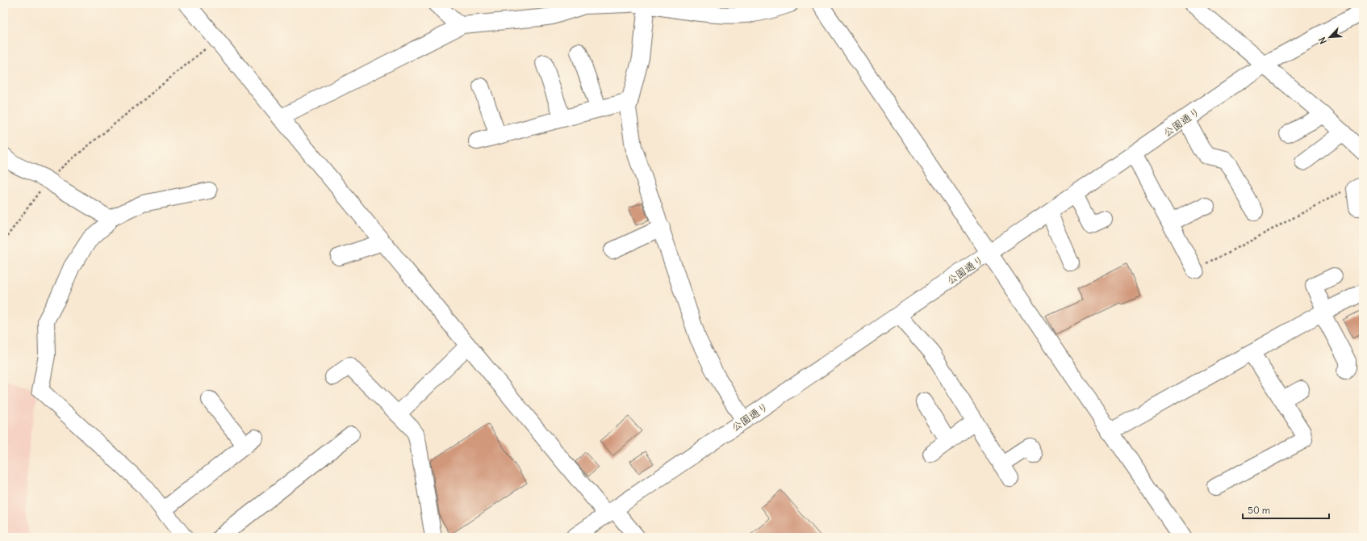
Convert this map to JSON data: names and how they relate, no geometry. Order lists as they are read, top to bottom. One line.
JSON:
{"streets":{"street":["公園通り"]},"scale_bar":"50 m","north":"bottom left"}
